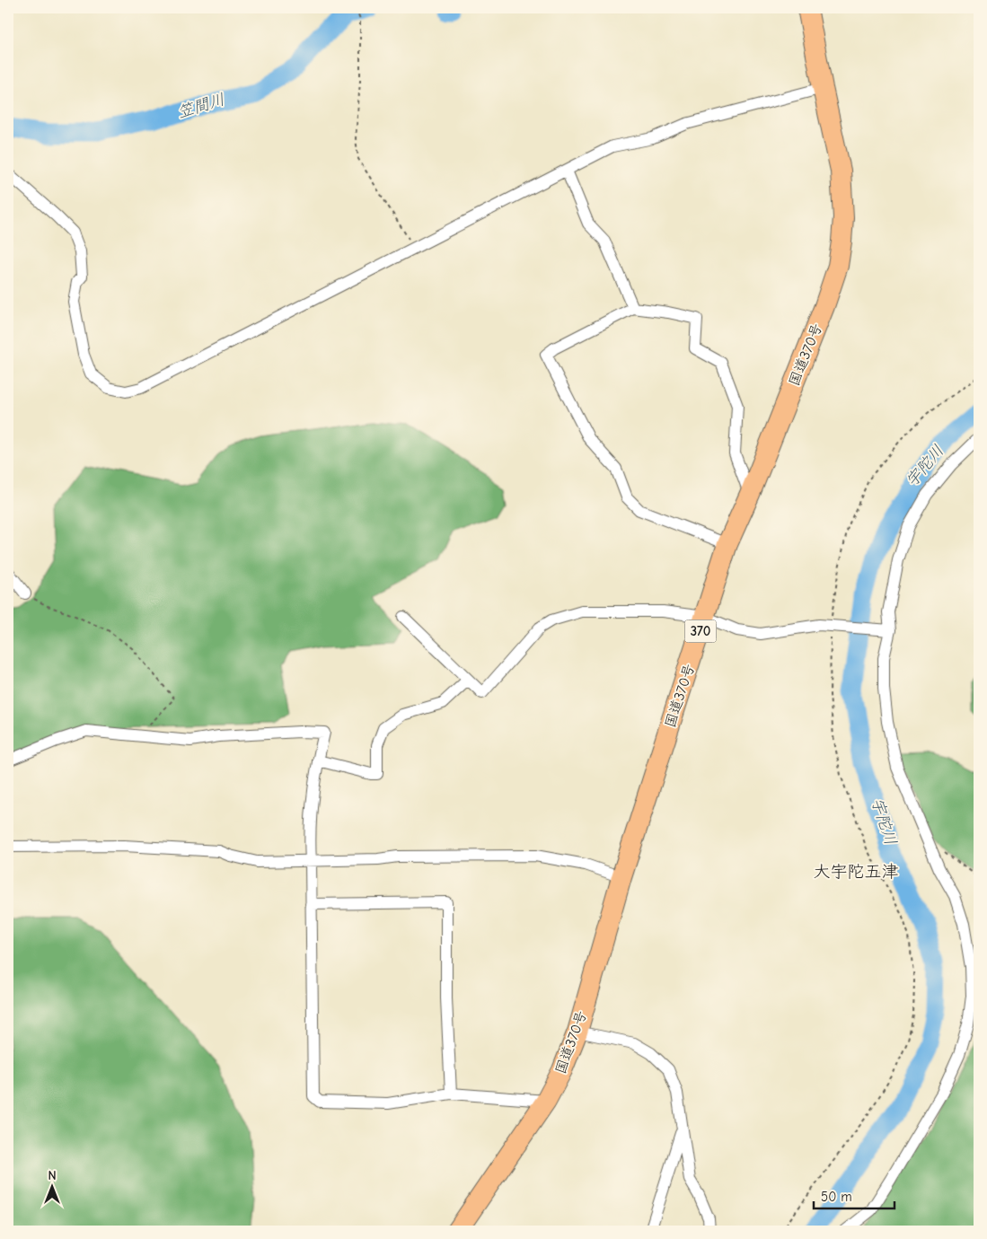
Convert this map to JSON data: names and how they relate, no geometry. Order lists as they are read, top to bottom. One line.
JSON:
{"streets":{"highway":["国道370号","370"]},"districts":["大宇陀五津"],"water":["笠間川","宇陀川"],"scale_bar":"50 m","north":"top"}
